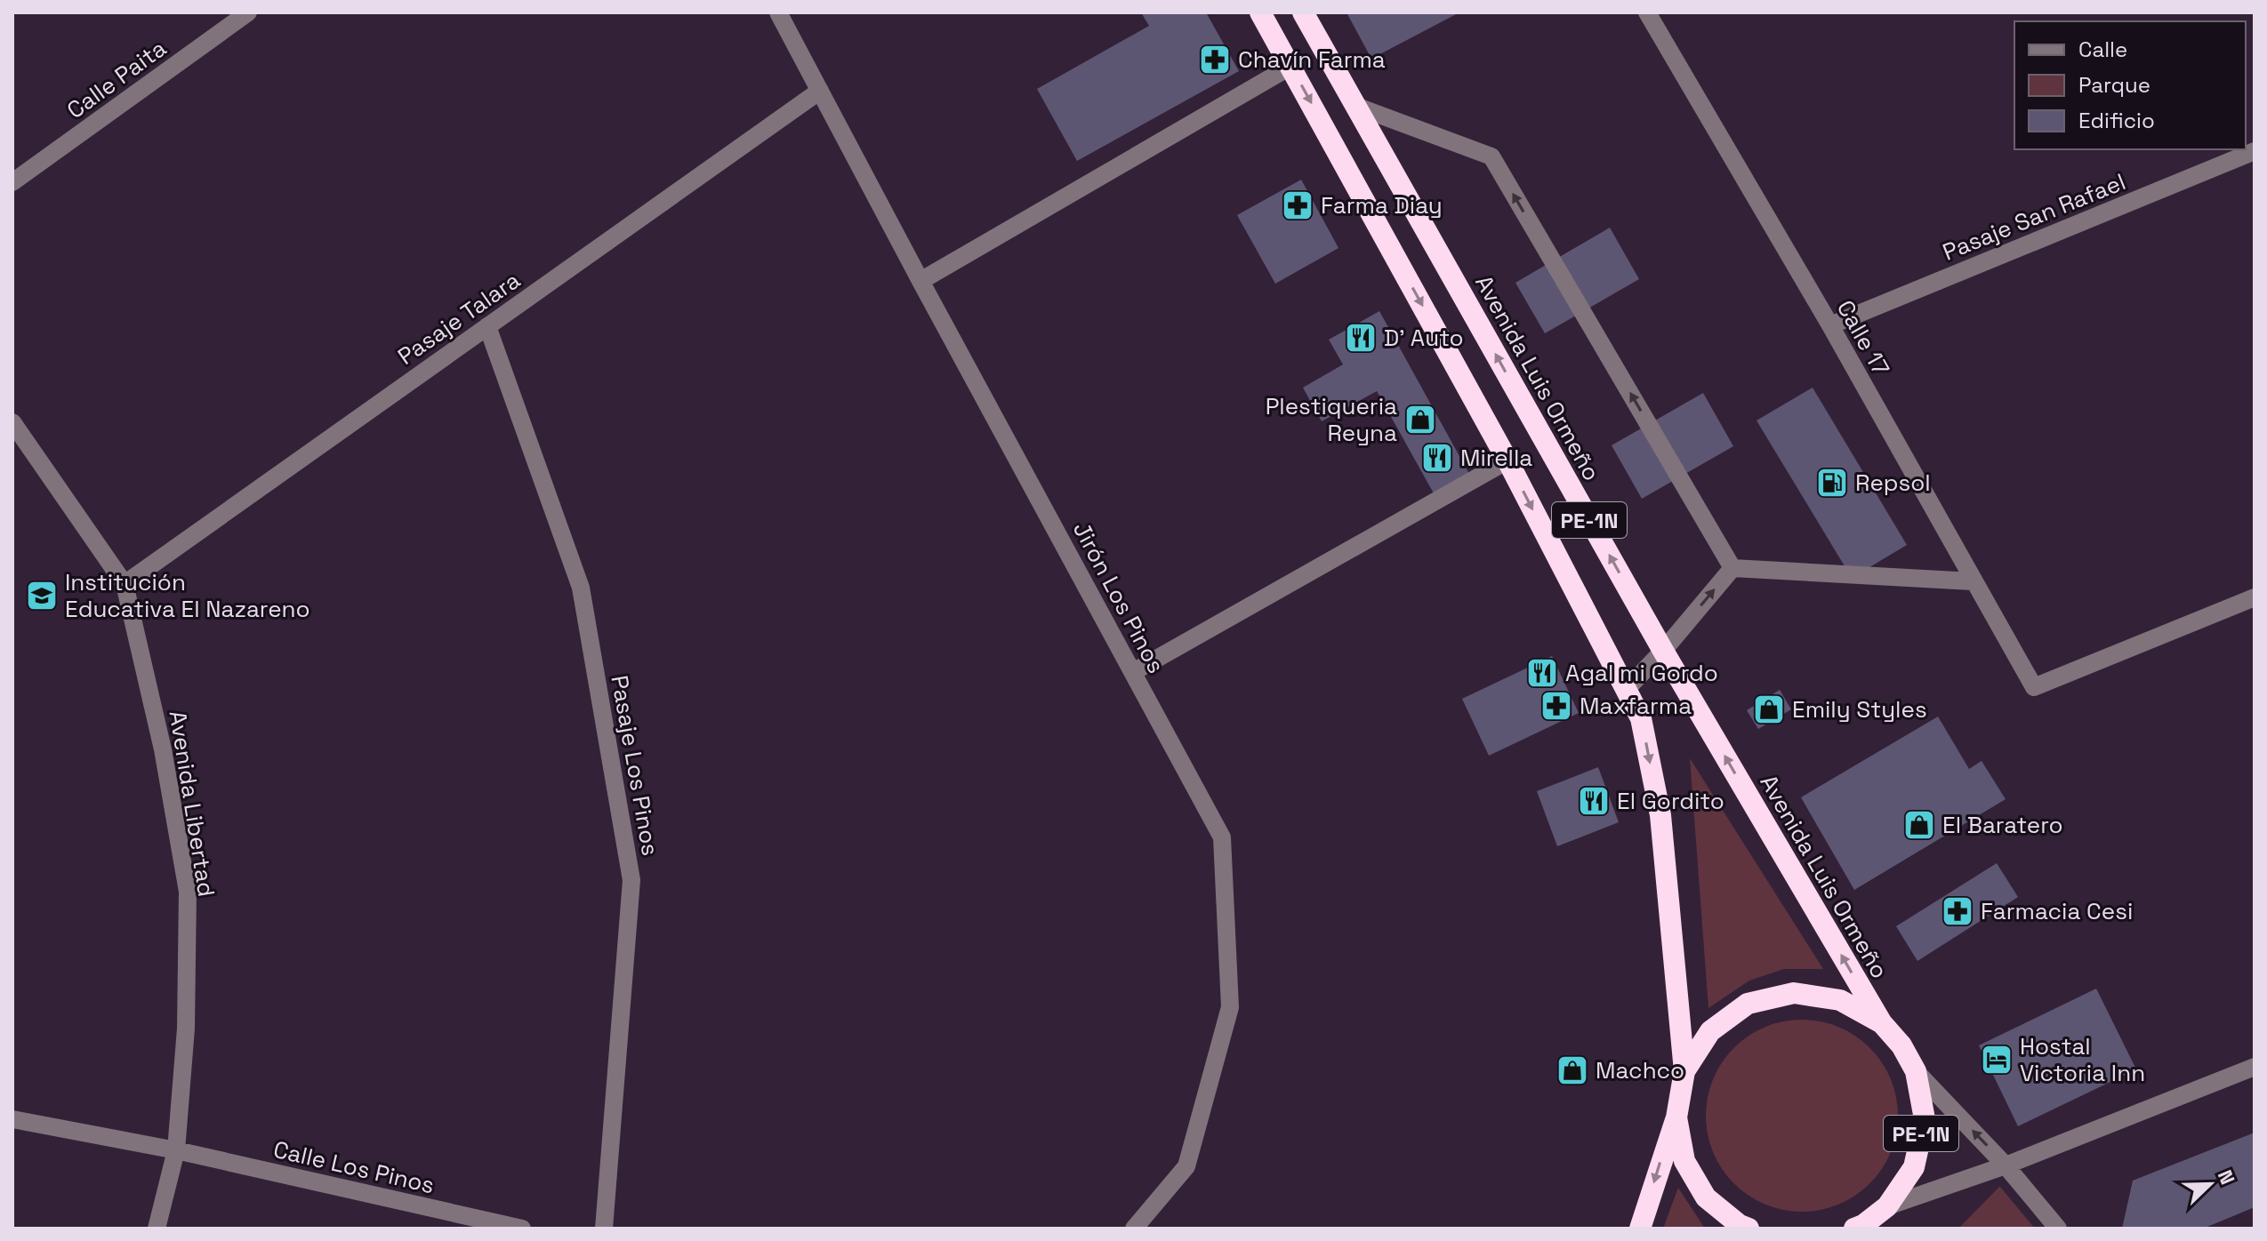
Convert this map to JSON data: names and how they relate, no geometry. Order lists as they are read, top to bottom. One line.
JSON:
{"streets":{"highway":["Avenida Luis Ormeño","PE-1N"],"street":["Calle Paita","Pasaje San Rafael","Pasaje Talara","Calle 17","Jirón Los Pinos","Pasaje Los Pinos","Avenida Libertad","Calle Los Pinos"]},"crossings":[["Pasaje San Rafael","Calle 17"],["Pasaje Talara","Jirón Los Pinos"],["Pasaje Talara","Pasaje Los Pinos"],["Pasaje Talara","Avenida Libertad"],["Avenida Luis Ormeño","PE-1N"],["Avenida Libertad","Calle Los Pinos"]],"places":{"pharmacy":["Chavín Farma","Farma Diay","Maxfarma","Farmacia Cesi"],"restaurant":["D' Auto","Mirella","Agal mi Gordo","El Gordito"],"shop":["Plestiqueria Reyna","Emily Styles","El Baratero","Machco"],"fuel station":["Repsol"],"school or university":["Institución Educativa El Nazareno"],"hotel":["Hostal Victoria Inn"]},"legend":["Calle","Parque","Edificio"],"north":"top right"}
